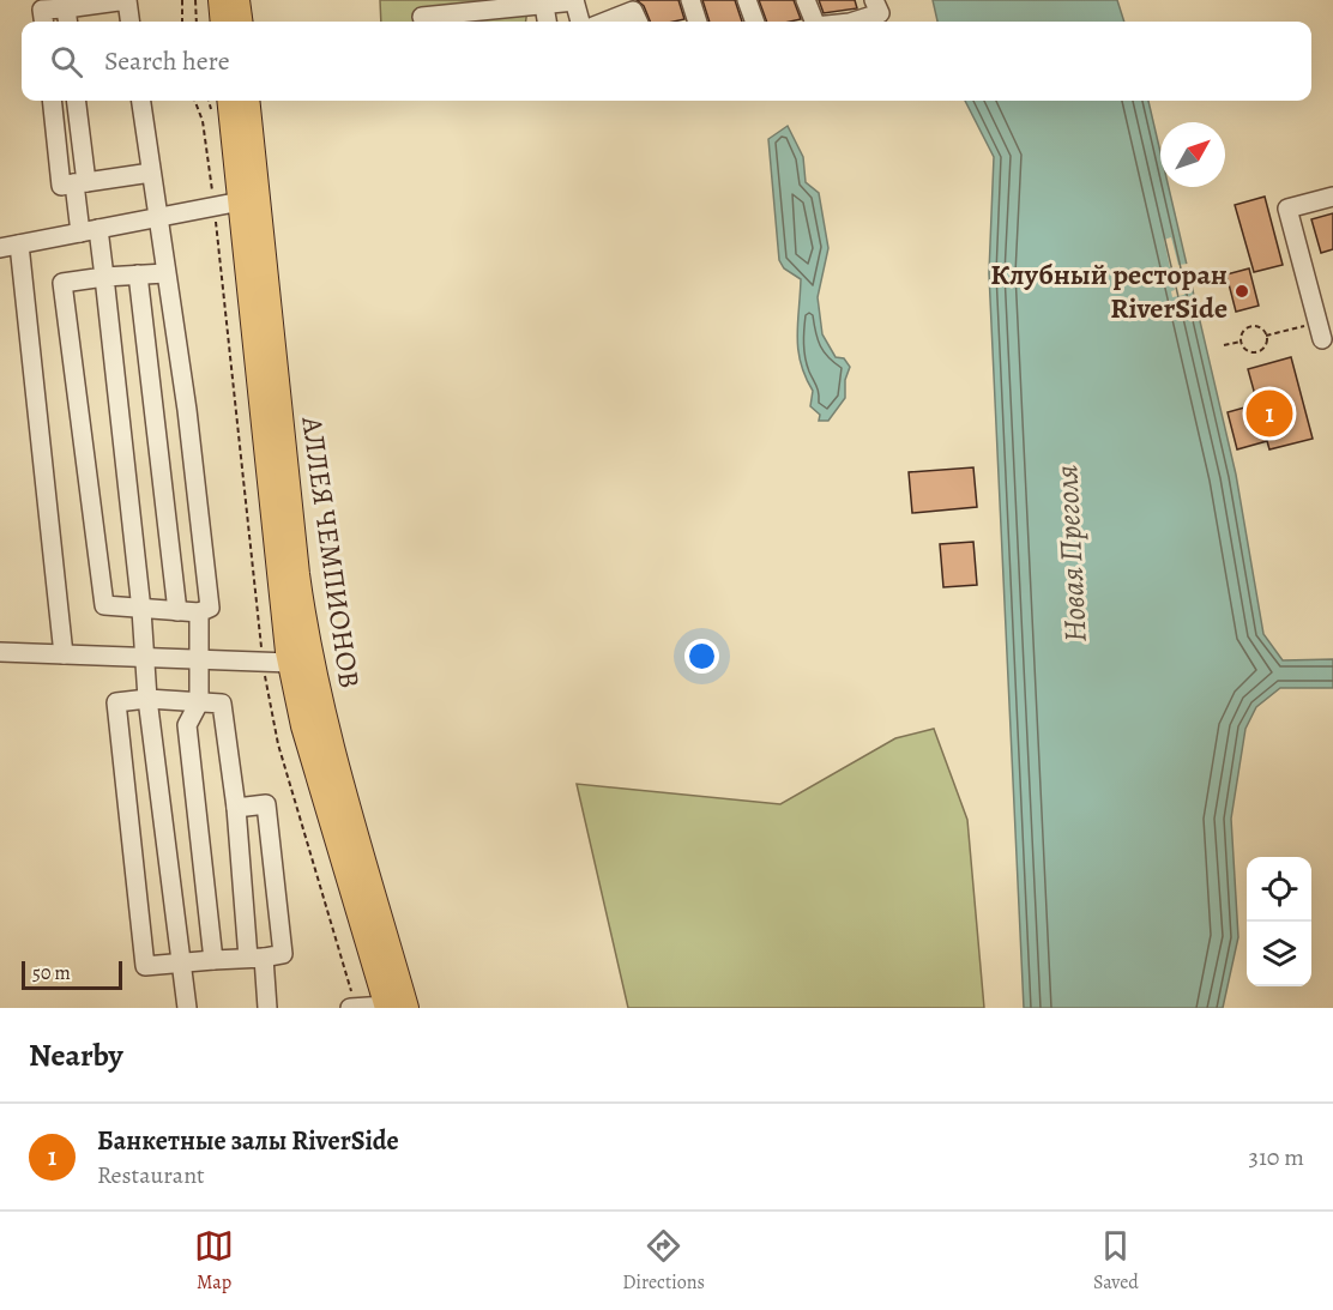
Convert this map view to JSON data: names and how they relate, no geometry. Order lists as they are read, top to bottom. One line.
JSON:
{"streets":{"main road":["АЛЛЕЯ ЧЕМПИОНОВ"]},"water":["Новая Преголя"],"places":["Клубный ресторан RiverSide"],"scale_bar":"50 m","north":"top right","page":{"search":"Search here","pins":"1","scale":"50 m","heading":"Nearby","list":[{"mark":"1","name":"Банкетные залы RiverSide","note":"Restaurant","value":"310 m"}],"nav":["Map","Directions","Saved"]}}
